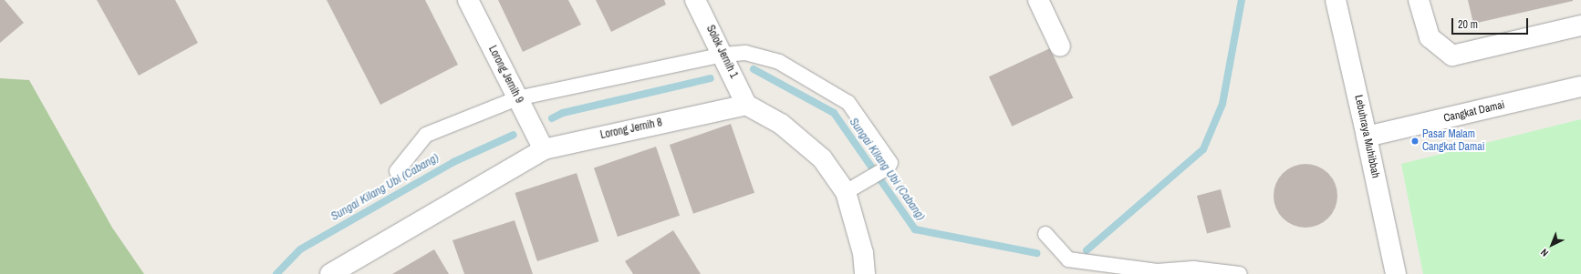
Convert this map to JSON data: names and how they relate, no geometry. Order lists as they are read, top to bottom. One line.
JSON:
{"streets":{"street":["Solok Jernih 1","Lorong Jernih 9","Cangkat Damai","Lorong Jernih 8","Lebuhraya Muhibbah"]},"crossings":[["Solok Jernih 1","Lorong Jernih 8"],["Lorong Jernih 9","Lorong Jernih 8"],["Cangkat Damai","Lebuhraya Muhibbah"]],"water":["Sungai Kilang Ubi (Cabang)"],"places":["Pasar Malam Cangkat Damai"],"scale_bar":"20 m","north":"bottom left"}
